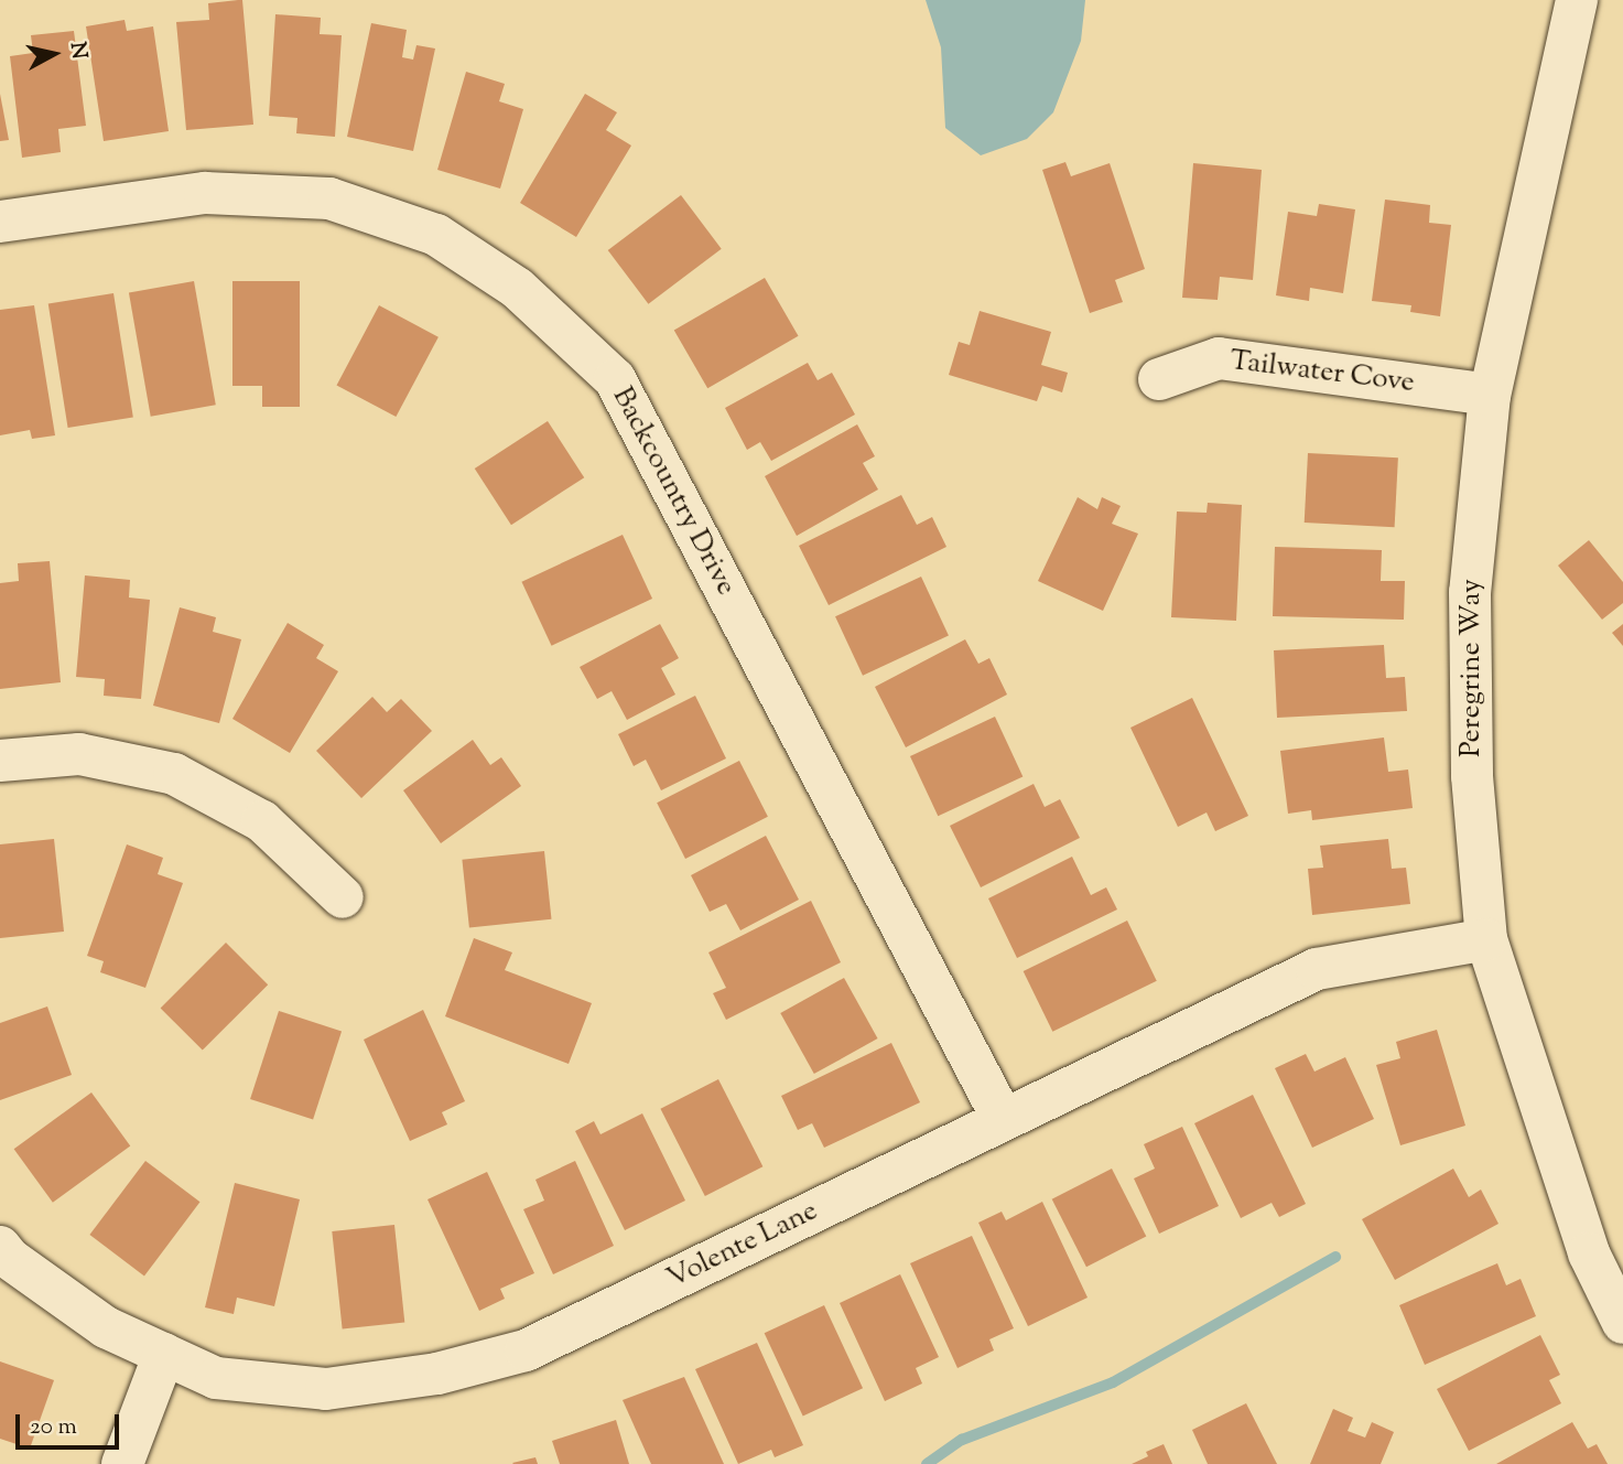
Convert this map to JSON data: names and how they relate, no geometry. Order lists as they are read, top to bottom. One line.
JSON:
{"streets":{"street":["Tailwater Cove","Backcountry Drive","Peregrine Way","Volente Lane"]},"crossings":[["Tailwater Cove","Peregrine Way"],["Backcountry Drive","Volente Lane"],["Peregrine Way","Volente Lane"]],"scale_bar":"20 m","north":"right"}
